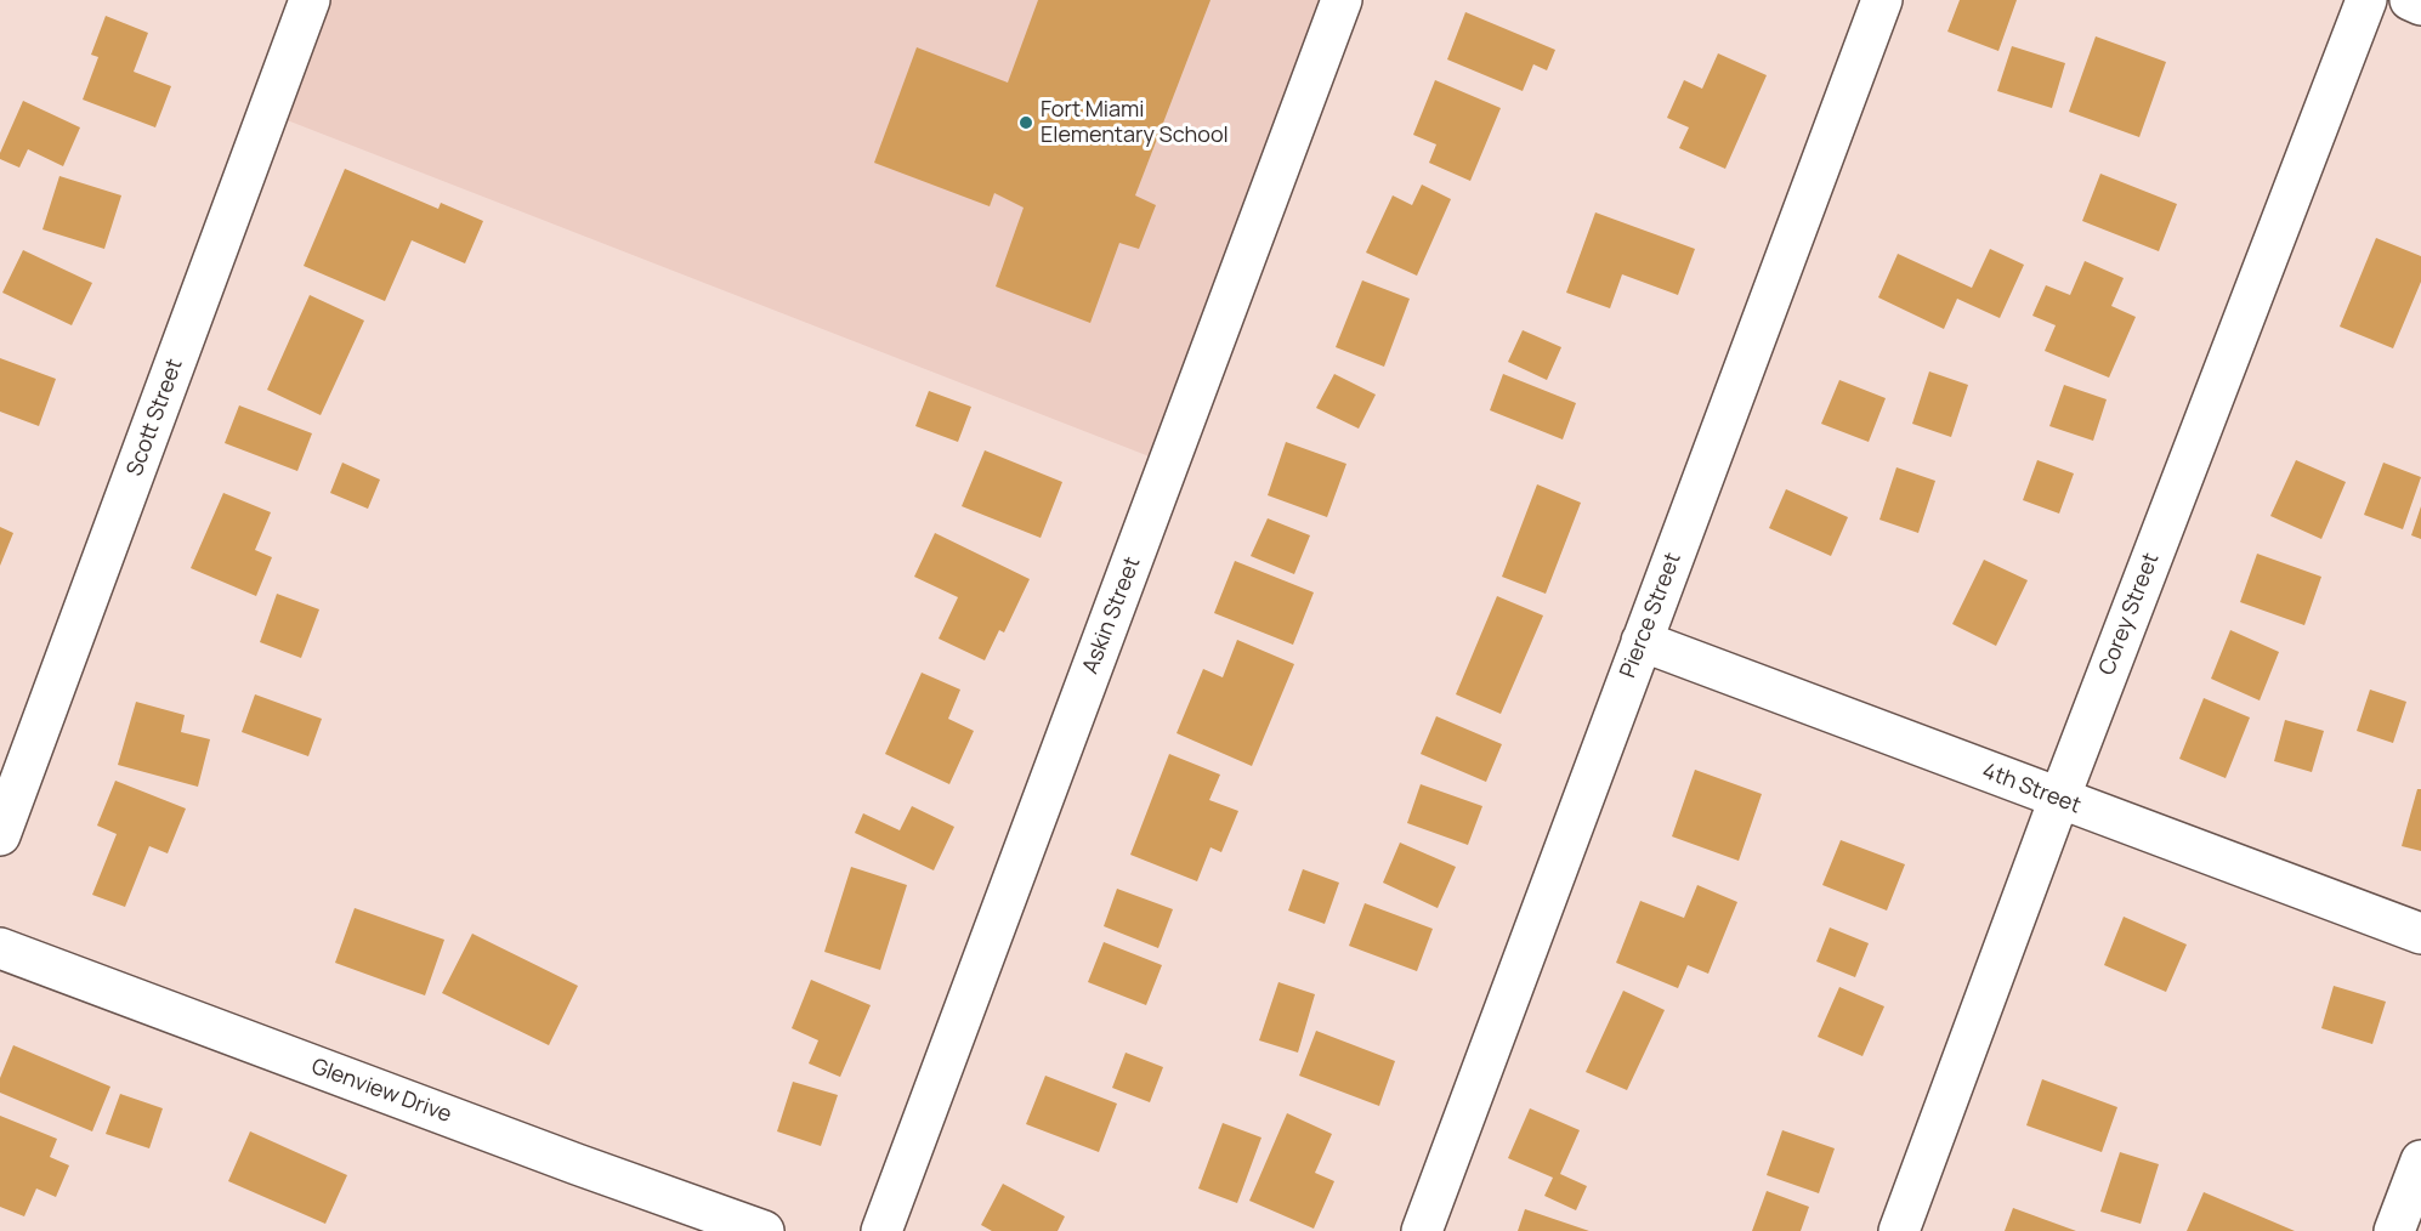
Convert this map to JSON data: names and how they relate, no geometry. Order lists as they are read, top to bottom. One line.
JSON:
{"streets":{"street":["Scott Street","Corey Street","Askin Street","Pierce Street","4th Street","Glenview Drive"]},"crossings":[["Corey Street","4th Street"],["Pierce Street","4th Street"]],"places":["Fort Miami Elementary School"]}
